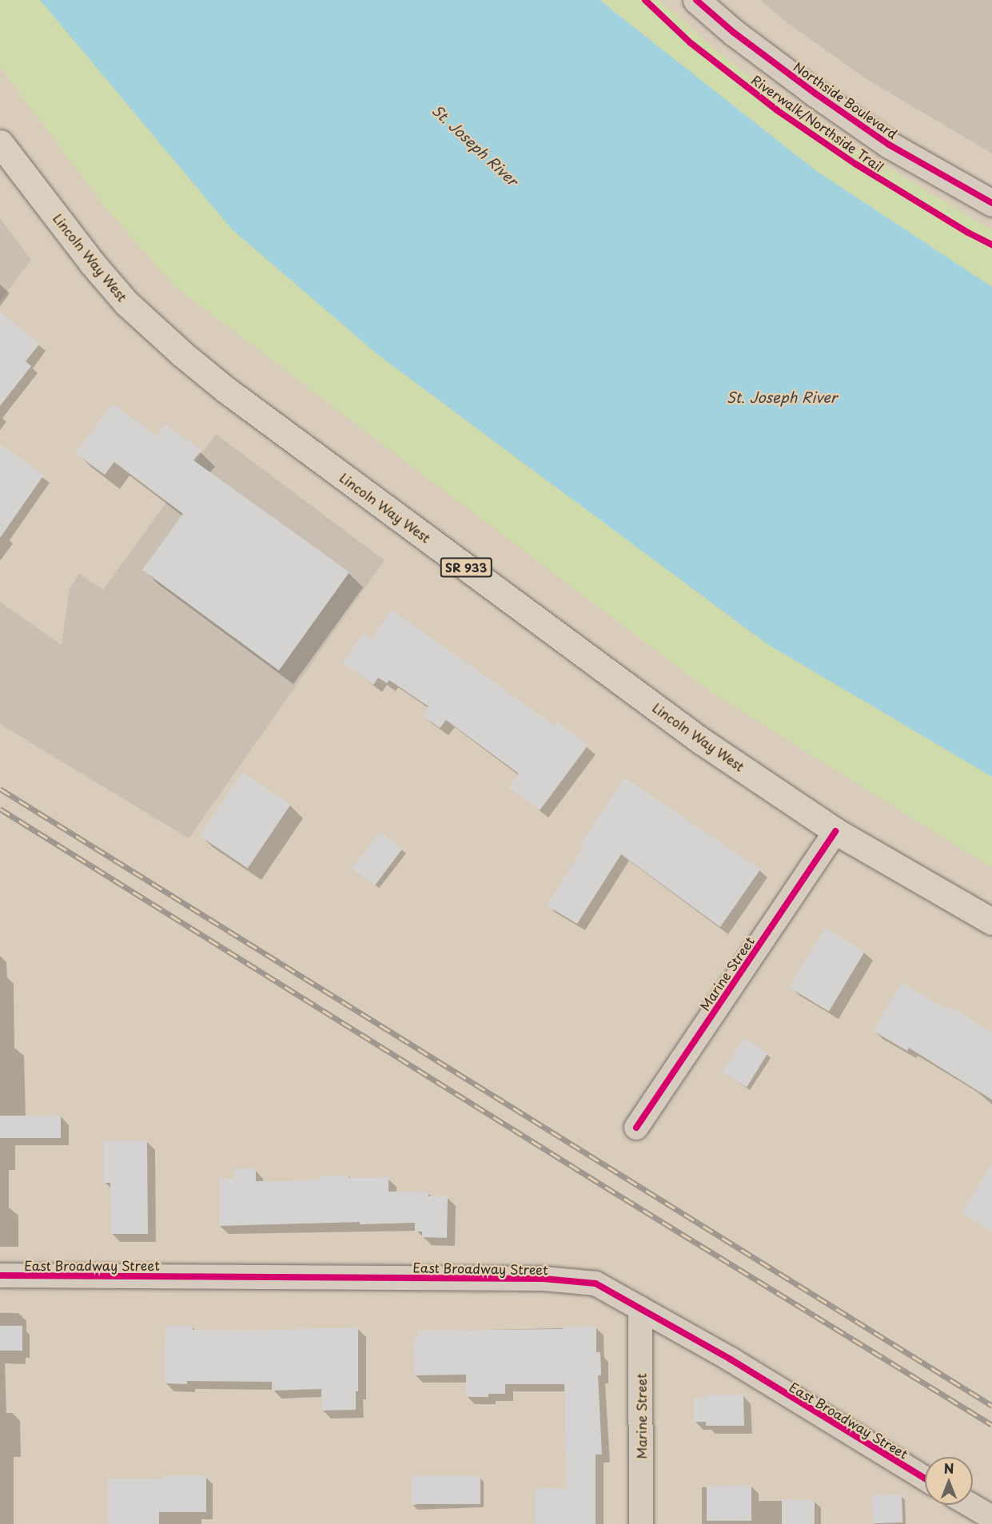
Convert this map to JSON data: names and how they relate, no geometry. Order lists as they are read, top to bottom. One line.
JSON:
{"streets":{"main road":["Lincoln Way West","SR 933"],"street":["Northside Boulevard","Marine Street","East Broadway Street"],"cycle path":["Riverwalk/Northside Trail"]},"crossings":[["Lincoln Way West","Marine Street"],["Marine Street","East Broadway Street"]],"water":["St. Joseph River"],"north":"top"}
